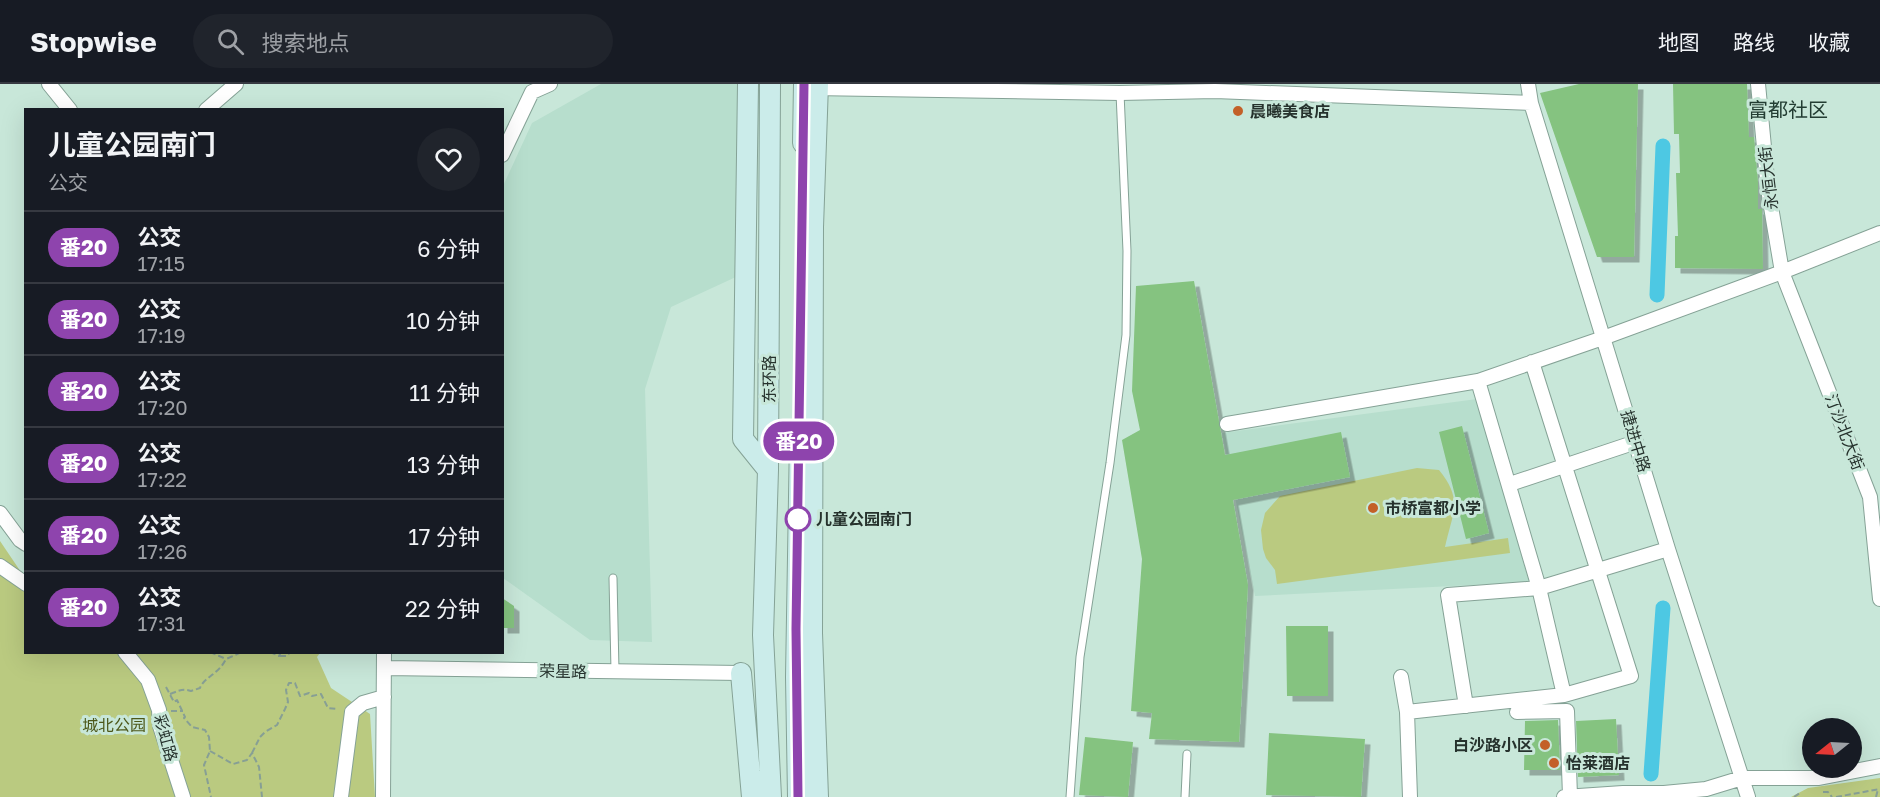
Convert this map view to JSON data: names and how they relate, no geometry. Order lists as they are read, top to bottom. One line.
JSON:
{"streets":{"main road":["东环路"],"street":["永恒大街","汀沙北大街","捷进中路","荣星路","彩虹路"]},"crossings":[["永恒大街","汀沙北大街"]],"districts":["富都社区"],"parks":["城北公园"],"places":["晨曦美食店","市桥富都小学","儿童公园南门","白沙路小区","怡莱酒店"],"lines":["bus line 番20"],"north":"left","page":{"header":"Stopwise","search":"搜索地点","nav":["地图","路线","收藏"],"on_map":"番20","heading":["儿童公园南门","公交"],"list":[{"mark":"番20","name":"公交","note":"17:15","value":"6 分钟"},{"mark":"番20","name":"公交","note":"17:19","value":"10 分钟"},{"mark":"番20","name":"公交","note":"17:20","value":"11 分钟"},{"mark":"番20","name":"公交","note":"17:22","value":"13 分钟"},{"mark":"番20","name":"公交","note":"17:26","value":"17 分钟"},{"mark":"番20","name":"公交","note":"17:31","value":"22 分钟"}]}}
